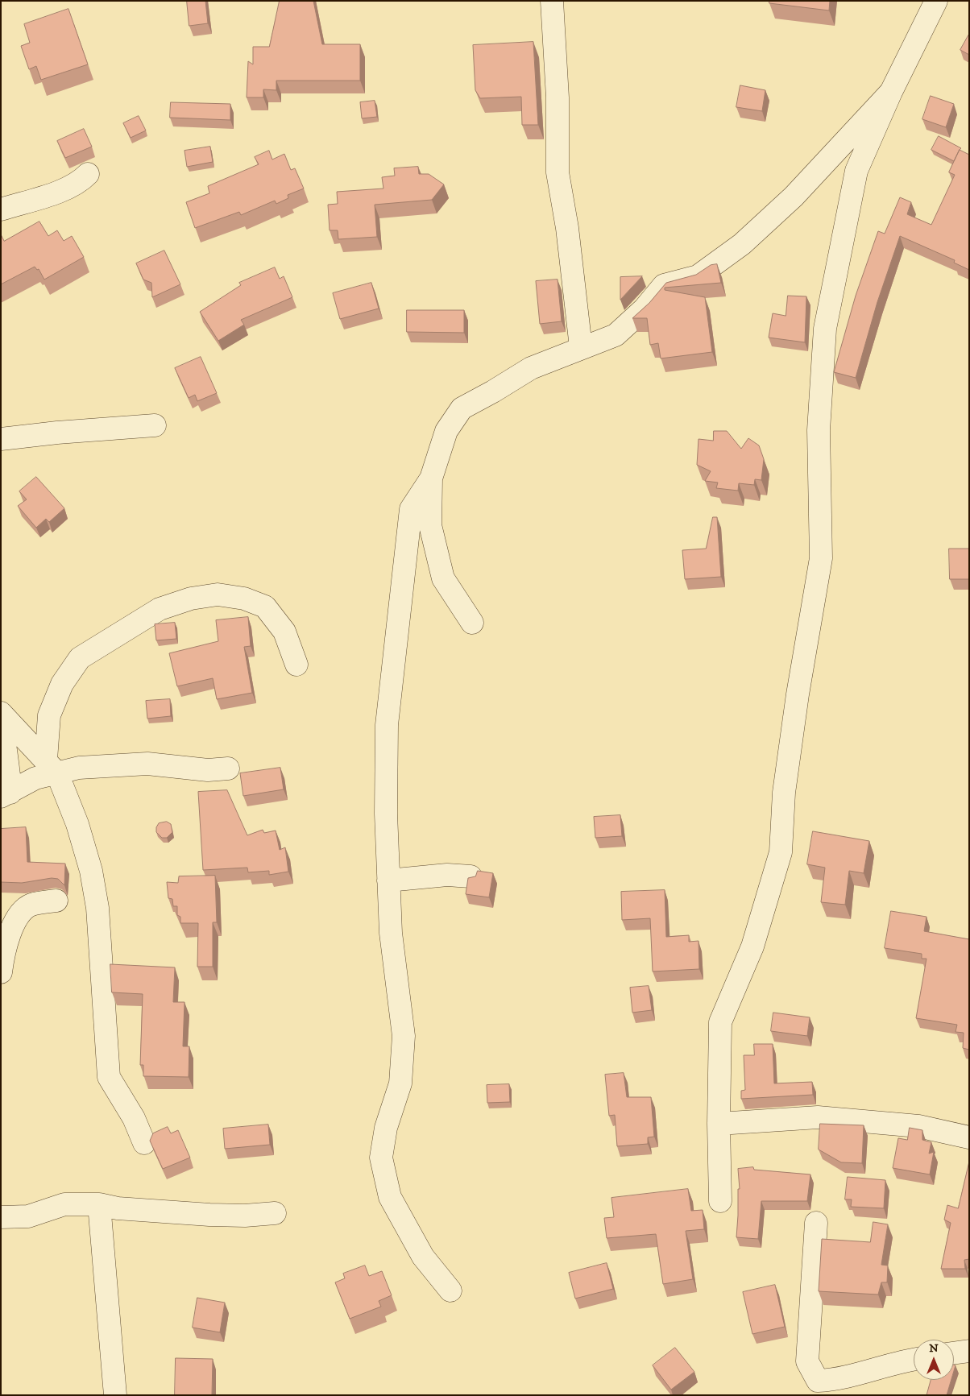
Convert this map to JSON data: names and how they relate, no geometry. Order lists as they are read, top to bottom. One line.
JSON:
{"north":"top"}
